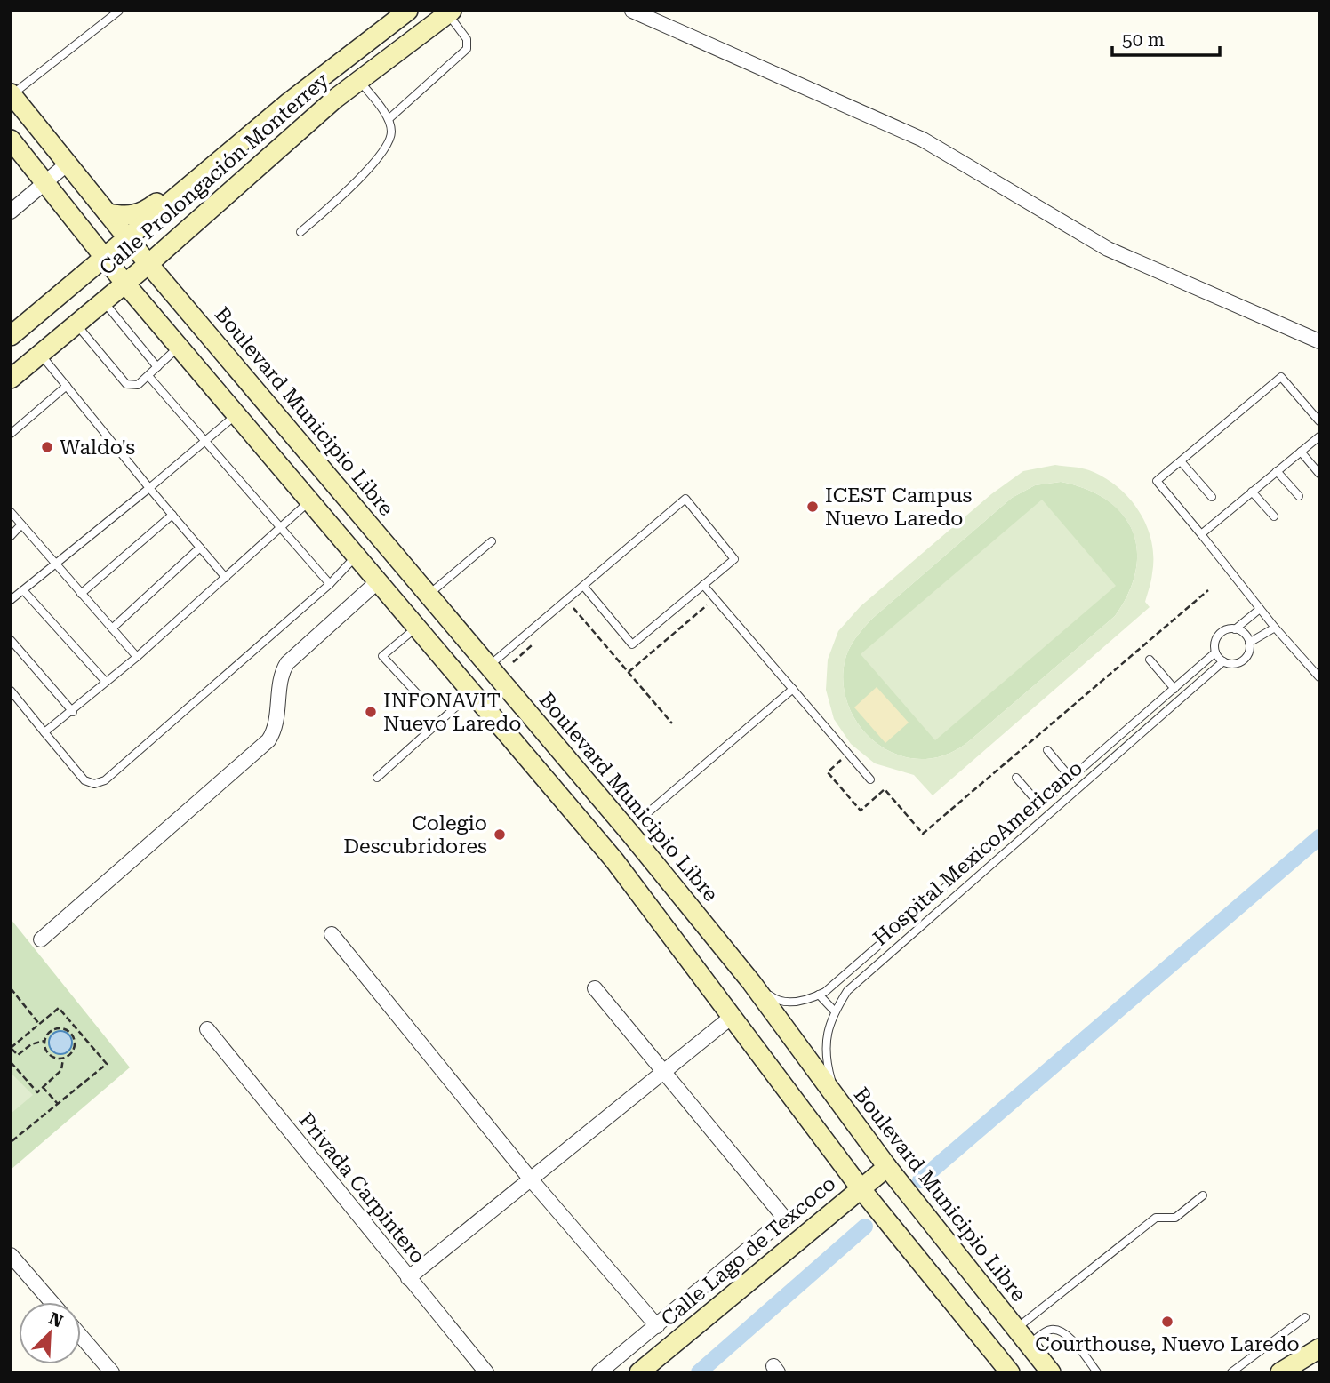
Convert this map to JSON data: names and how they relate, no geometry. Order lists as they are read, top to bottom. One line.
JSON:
{"streets":{"main road":["Calle Prolongación Monterrey","Boulevard Municipio Libre","Calle Lago de Texcoco"],"street":["Privada Carpintero"],"lane":["Hospital MexicoAmericano"]},"crossings":[["Calle Prolongación Monterrey","Boulevard Municipio Libre"],["Boulevard Municipio Libre","Hospital MexicoAmericano"],["Boulevard Municipio Libre","Calle Lago de Texcoco"]],"places":["Waldo's","ICEST Campus Nuevo Laredo","INFONAVIT Nuevo Laredo","Colegio Descubridores","Courthouse, Nuevo Laredo"],"scale_bar":"50 m","north":"top right"}
